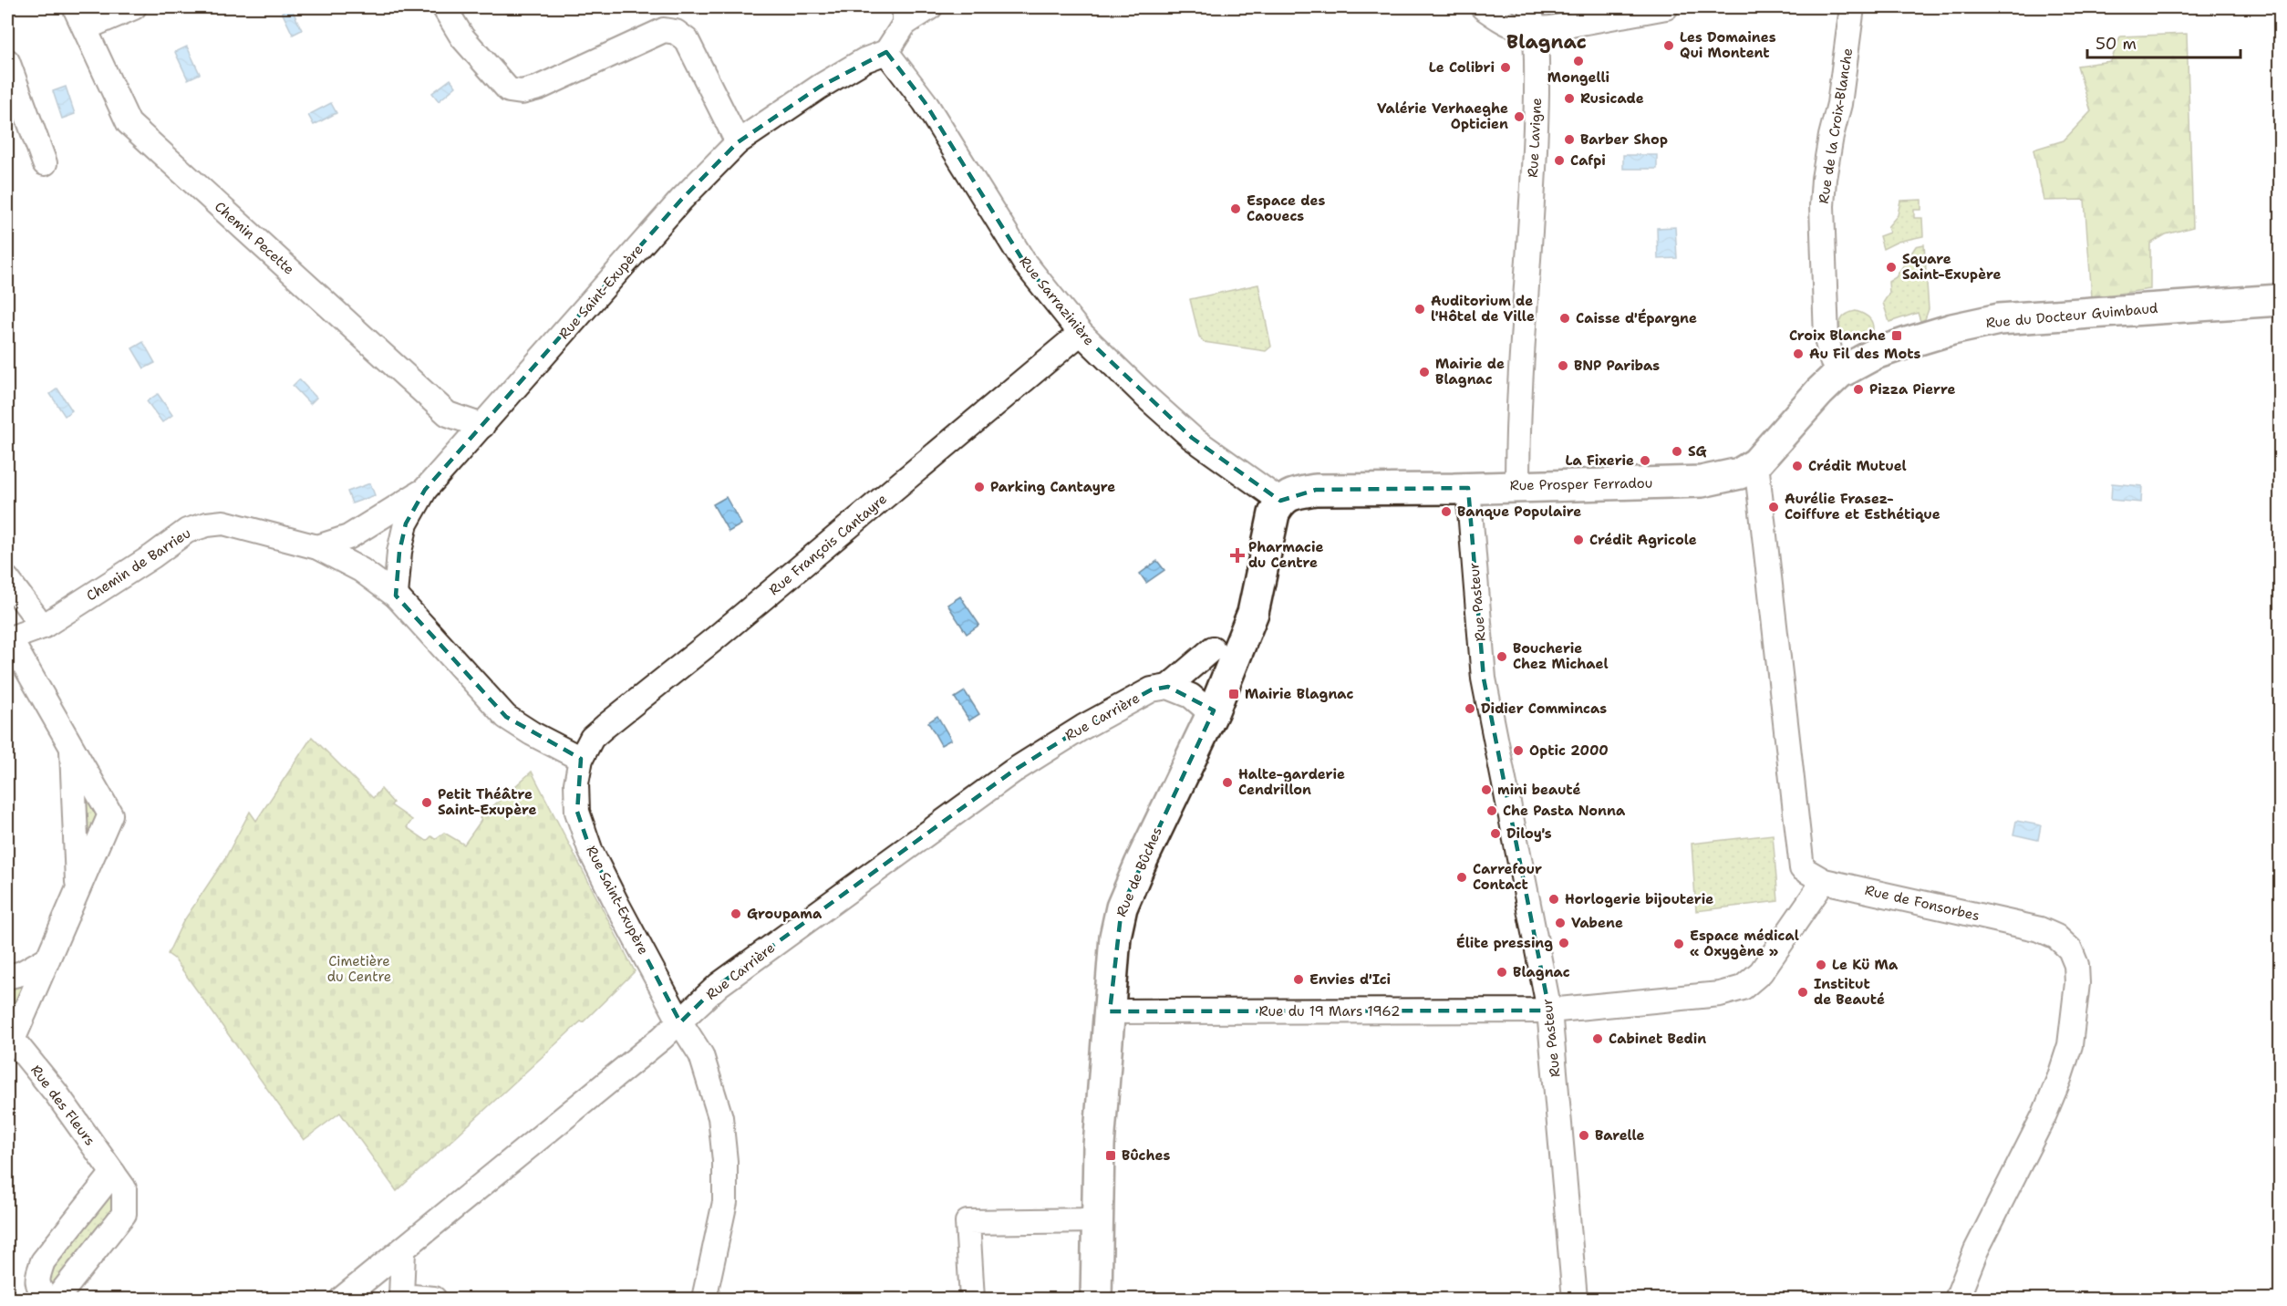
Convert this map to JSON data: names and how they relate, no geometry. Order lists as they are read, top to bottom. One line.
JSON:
{"streets":{"main road":["Rue du Docteur Guimbaud","Rue Prosper Ferradou","Rue de Bûches"],"street":["Rue de la Croix-Blanche","Rue Lavigne","Chemin Pecette","Rue Saint-Exupère","Rue Sarrazinière","Rue François Cantayre","Chemin de Barrieu","Rue Pasteur","Rue Carrière","Rue de Fonsorbes","Rue du 19 Mars 1962","Rue des Fleurs"]},"crossings":[["Rue de la Croix-Blanche","Rue du Docteur Guimbaud"],["Rue de la Croix-Blanche","Rue Prosper Ferradou"],["Rue Lavigne","Rue Prosper Ferradou"],["Chemin Pecette","Rue Saint-Exupère"],["Rue Saint-Exupère","Rue Sarrazinière"],["Rue Saint-Exupère","Rue François Cantayre"],["Rue Saint-Exupère","Rue Carrière"],["Rue Sarrazinière","Rue Prosper Ferradou"],["Rue Sarrazinière","Rue François Cantayre"],["Rue Sarrazinière","Rue de Bûches"],["Rue du Docteur Guimbaud","Rue Prosper Ferradou"],["Rue Prosper Ferradou","Rue Pasteur"],["Rue Prosper Ferradou","Rue de Bûches"],["Rue Prosper Ferradou","Rue de Fonsorbes"],["Chemin de Barrieu","Rue des Fleurs"],["Rue Pasteur","Rue du 19 Mars 1962"],["Rue de Bûches","Rue du 19 Mars 1962"],["Rue de Fonsorbes","Rue du 19 Mars 1962"]],"districts":["Blagnac"],"parks":["Cimetière du Centre"],"places":{"other":["Les Domaines Qui Montent","Mongelli","Le Colibri","Rusicade","Valérie Verhaeghe Opticien","Barber Shop","Cafpi","Espace des Caouecs","Square Saint-Exupère","Auditorium de l'Hôtel de Ville","Caisse d'Épargne","Au Fil des Mots","BNP Paribas","Mairie de Blagnac","Pizza Pierre","SG","La Fixerie","Crédit Mutuel","Parking Cantayre","Aurélie Frasez- Coiffure et Esthétique","Banque Populaire","Crédit Agricole","Boucherie Chez Michael","Didier Commincas","Optic 2000","Halte-garderie Cendrillon","mini beauté","Petit Théâtre Saint-Exupère","Che Pasta Nonna","Diloy's","Carrefour Contact","Horlogerie bijouterie","Groupama","Vabene","Élite pressing","Espace médical « Oxygène »","Le Kü Ma","Blagnac","Envies d'Ici","Institut de Beauté","Cabinet Bedin","Barelle"],"transit":["Croix Blanche","Mairie Blagnac","Bûches"],"health":["Pharmacie du Centre"]},"scale_bar":"50 m"}
